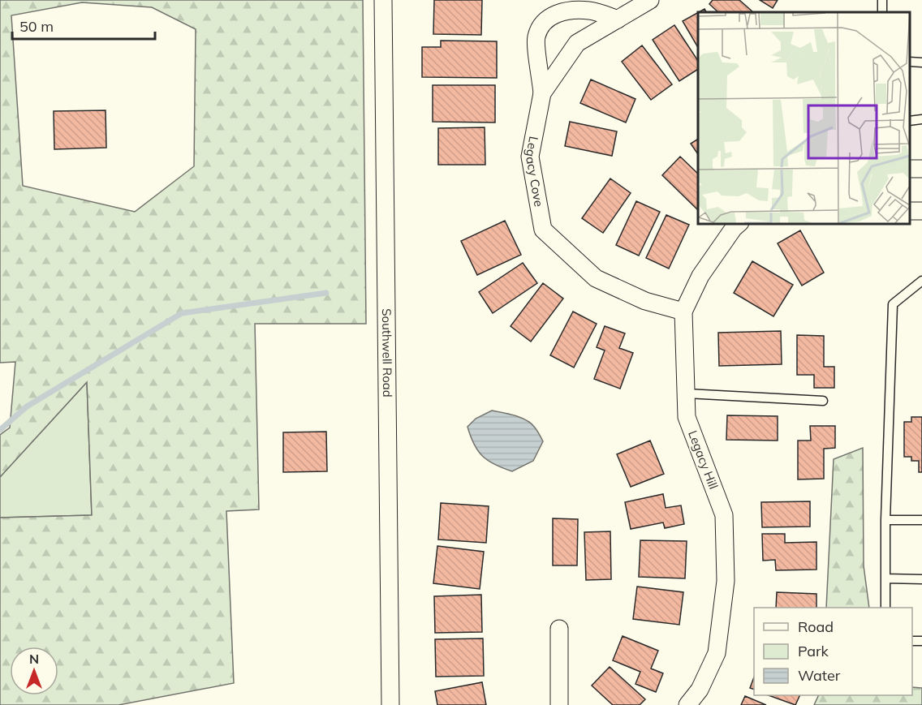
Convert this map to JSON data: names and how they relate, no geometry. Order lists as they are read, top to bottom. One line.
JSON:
{"streets":{"street":["Legacy Cove","Southwell Road","Legacy Hill"]},"crossings":[["Legacy Cove","Legacy Hill"]],"legend":["Road","Park","Water"],"scale_bar":"50 m","north":"top"}
